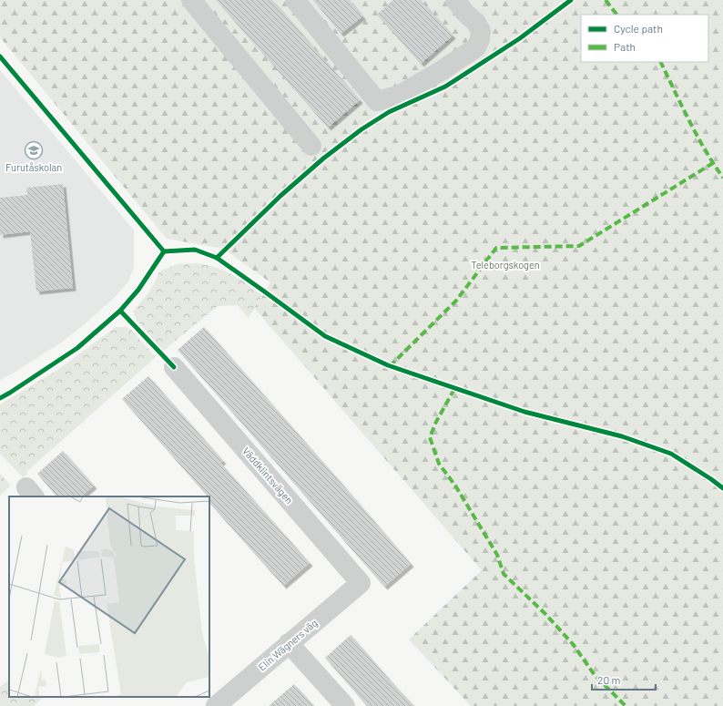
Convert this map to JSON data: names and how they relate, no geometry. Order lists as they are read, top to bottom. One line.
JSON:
{"streets":{"street":["Väddklintsvägen","Elin Wägners väg"]},"crossings":[["Väddklintsvägen","Elin Wägners väg"]],"parks":["Teleborgskogen"],"places":{"school or university":["Furutåskolan"]},"legend":["Cycle path","Path"],"scale_bar":"20 m"}
